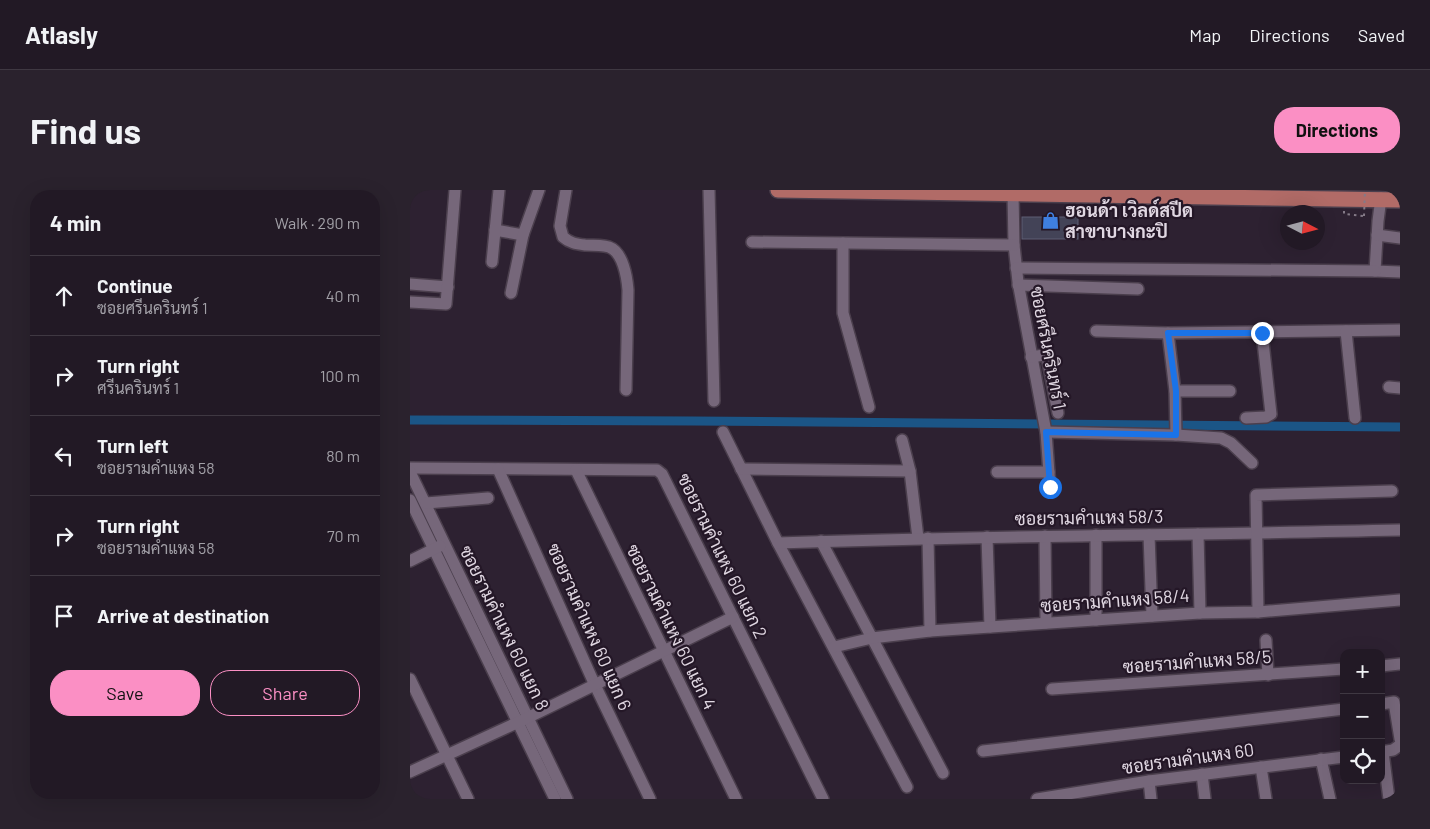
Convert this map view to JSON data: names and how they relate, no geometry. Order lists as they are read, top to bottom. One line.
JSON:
{"streets":{"street":["ซอยศรีนครินทร์ 1","ซอยรามคำแหง 58/3","ซอยรามคำแหง 60 แยก 2","ซอยรามคำแหง 58/4","ซอยรามคำแหง 60 แยก 6","ซอยรามคำแหง 60 แยก 4","ซอยรามคำแหง 60 แยก 8","ซอยรามคำแหง 58/5","ซอยรามคำแหง 60"]},"crossings":[["ซอยรามคำแหง 60 แยก 2","ซอยรามคำแหง 60 แยก 6"],["ซอยรามคำแหง 60 แยก 2","ซอยรามคำแหง 60 แยก 4"],["ซอยรามคำแหง 60 แยก 2","ซอยรามคำแหง 60 แยก 8"]],"places":{"shop":["ฮอนด้า เวิลด์สปีด สาขาบางกะปิ"]},"north":"right","page":{"header":"Atlasly","nav":["Map","Directions","Saved"],"buttons":["Directions",["Save","Share"]],"title":"Find us","heading":["4 min","Walk · 290 m"],"list":[["Continue","ซอยศรีนครินทร์ 1","40 m"],["Turn right","ศรีนครินทร์ 1","100 m"],["Turn left","ซอยรามคำแหง 58","80 m"],["Turn right","ซอยรามคำแหง 58","70 m"],"Arrive at destination"],"map_buttons":["+","−"]}}
